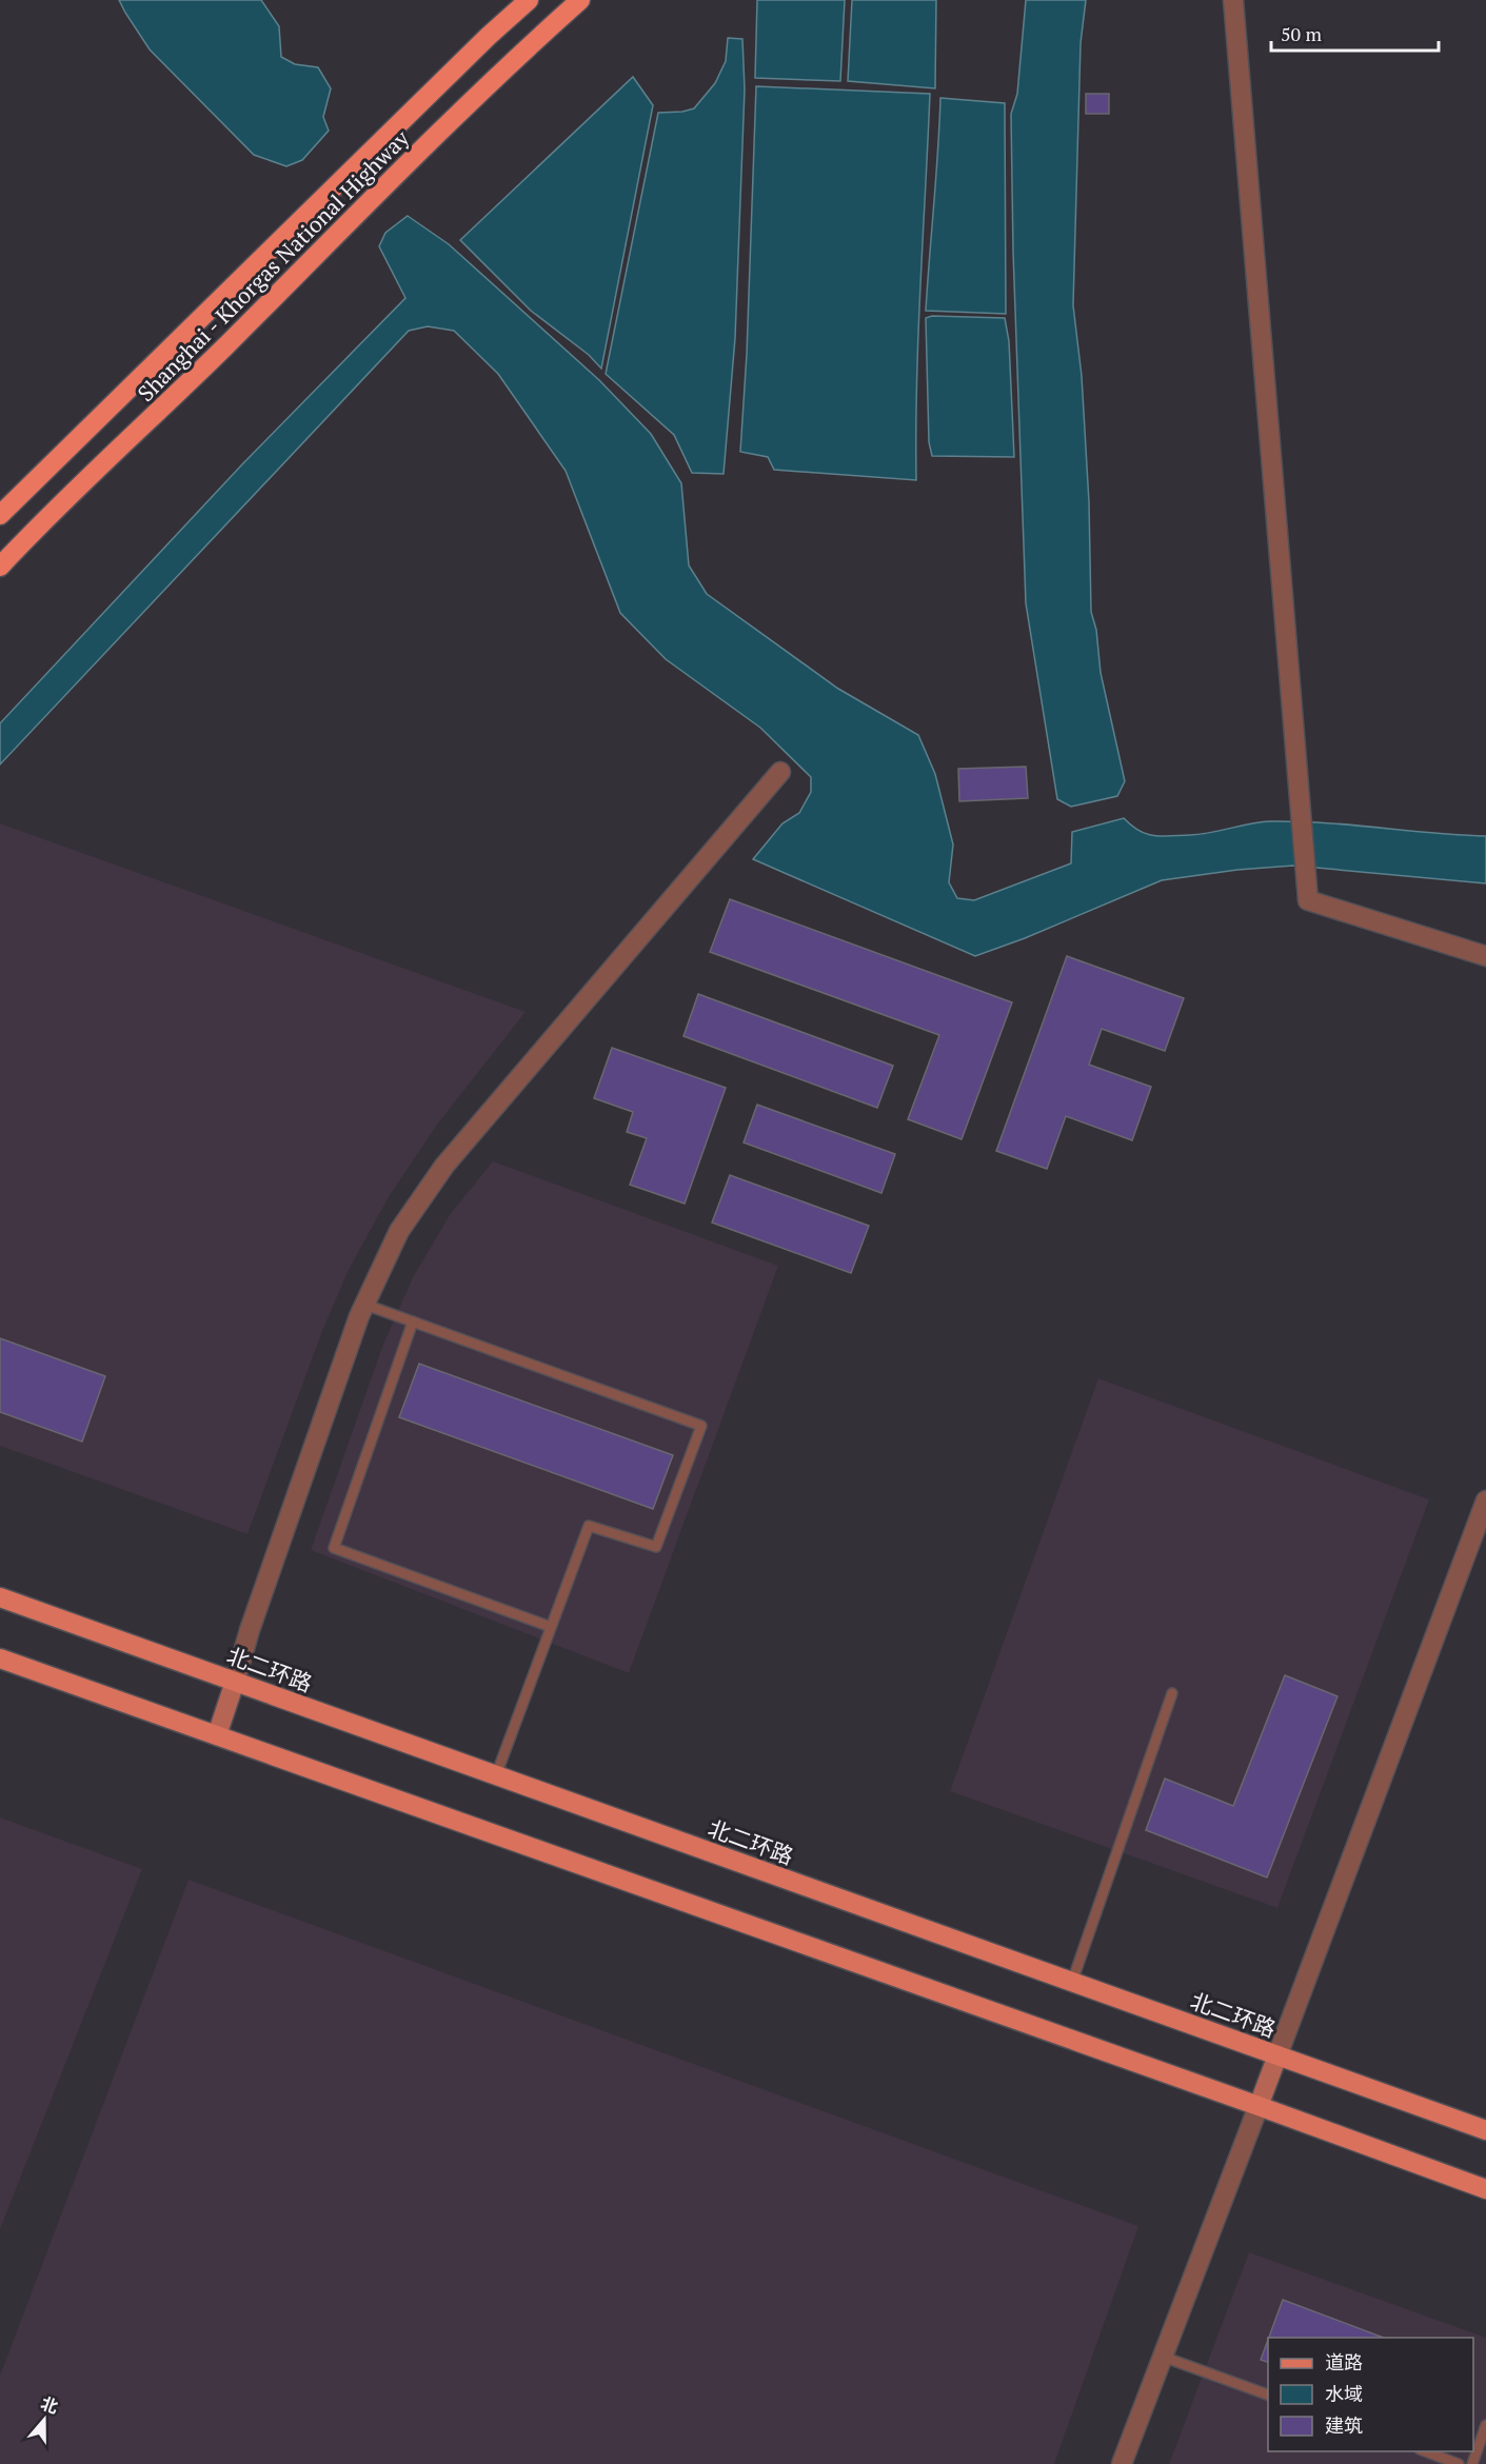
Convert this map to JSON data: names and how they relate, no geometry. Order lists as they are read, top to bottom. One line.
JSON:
{"streets":{"highway":["Shanghai - Khorgas National Highway"],"main road":["北二环路"]},"legend":["道路","水域","建筑"],"scale_bar":"50 m","north":"top"}
